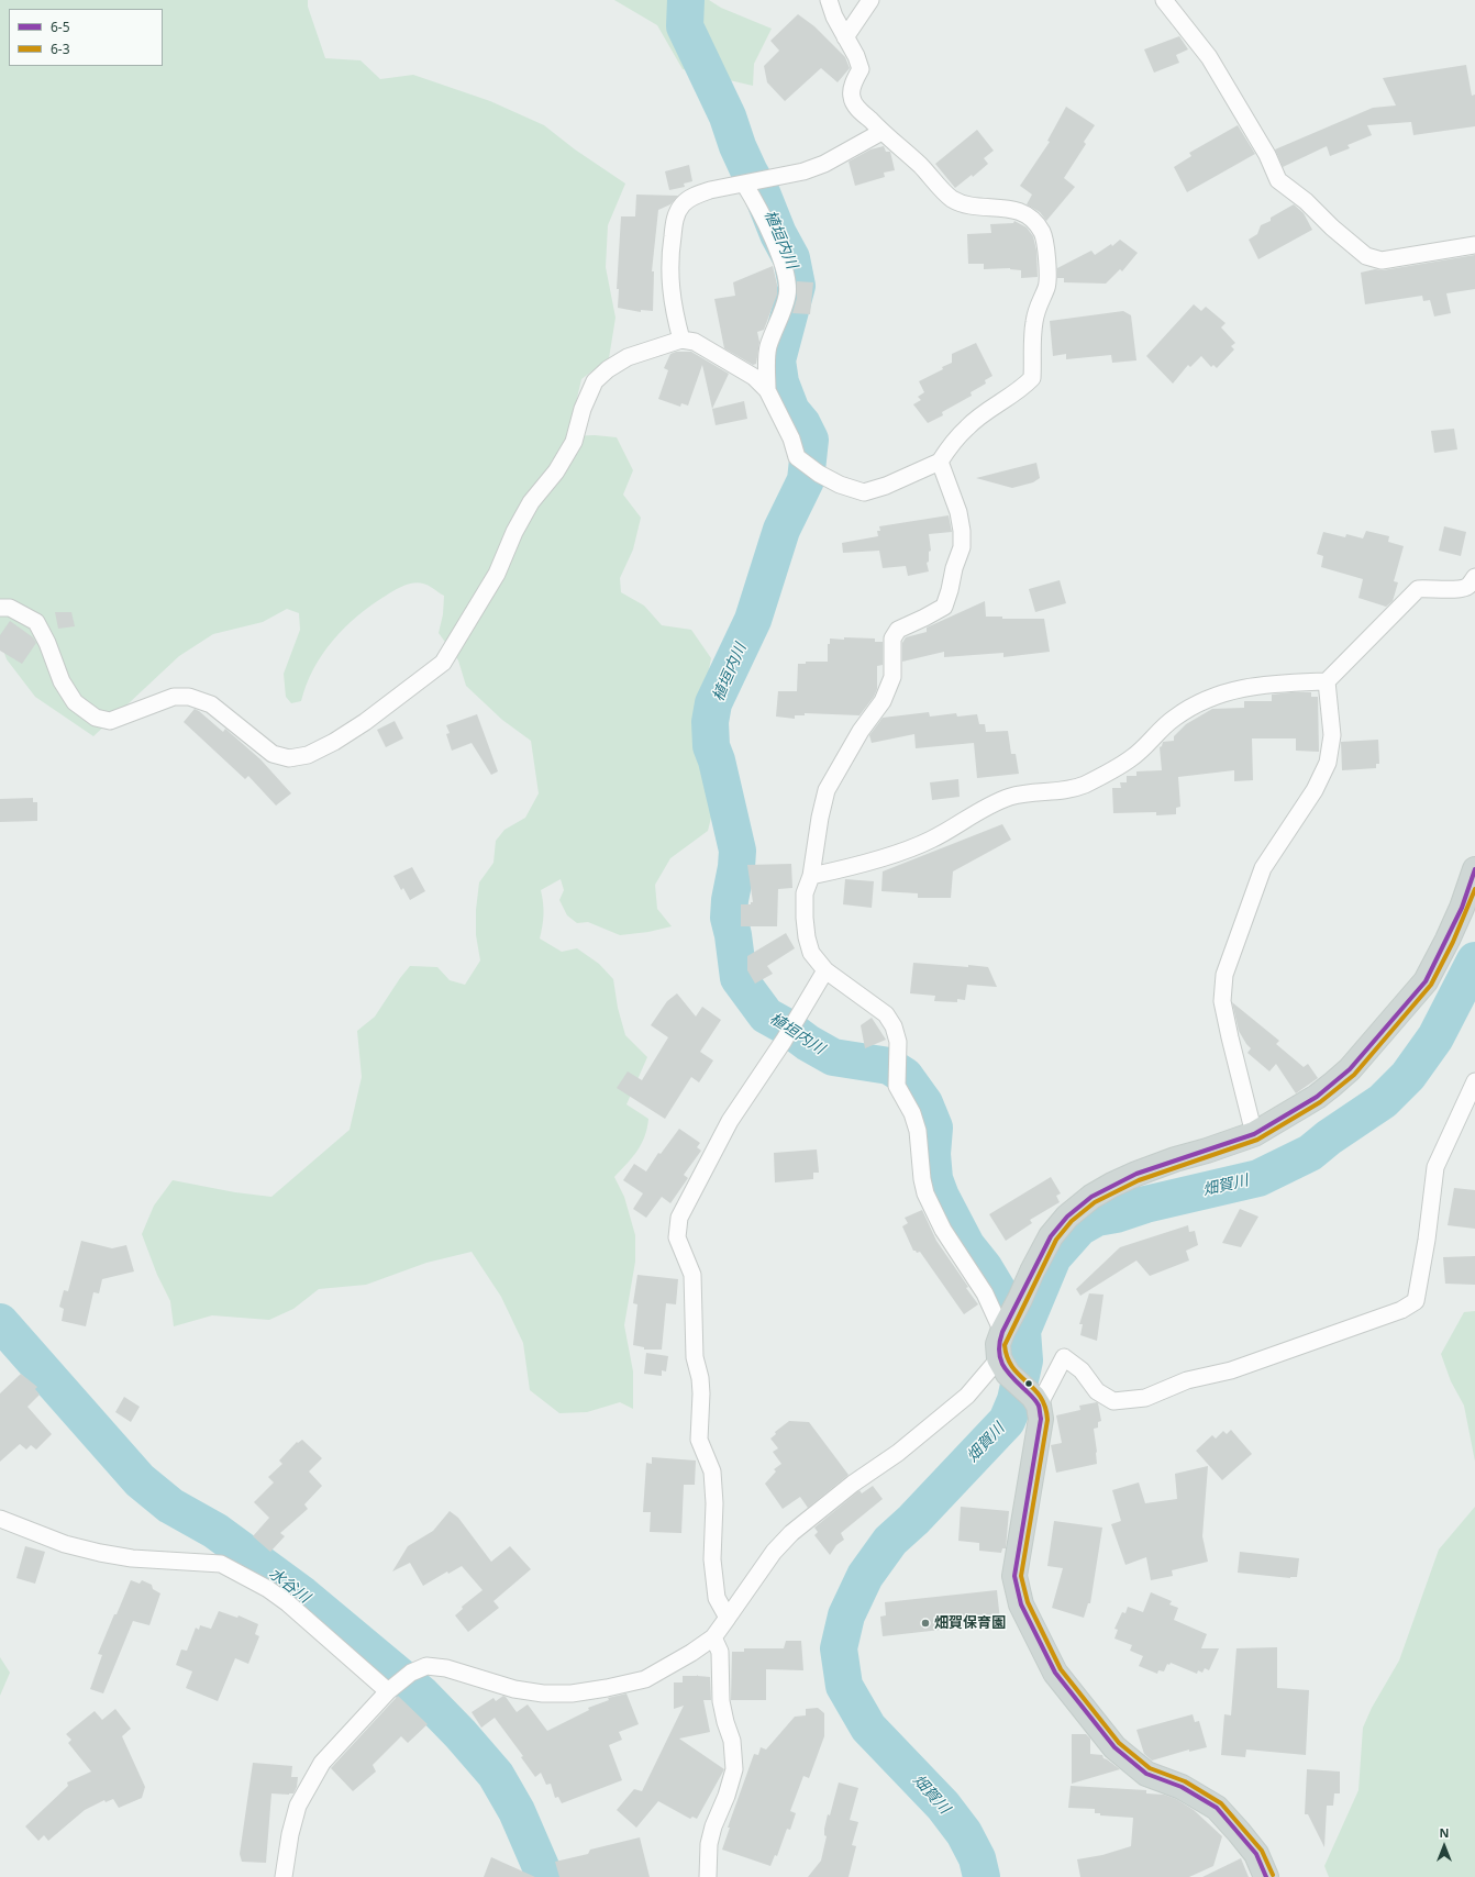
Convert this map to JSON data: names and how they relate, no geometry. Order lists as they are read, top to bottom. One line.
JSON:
{"water":["植垣内川","畑賀川","水谷川"],"places":["畑賀保育園"],"lines":["transit line 6-5","transit line 6-3"],"legend":["6-5","6-3"],"north":"top"}
